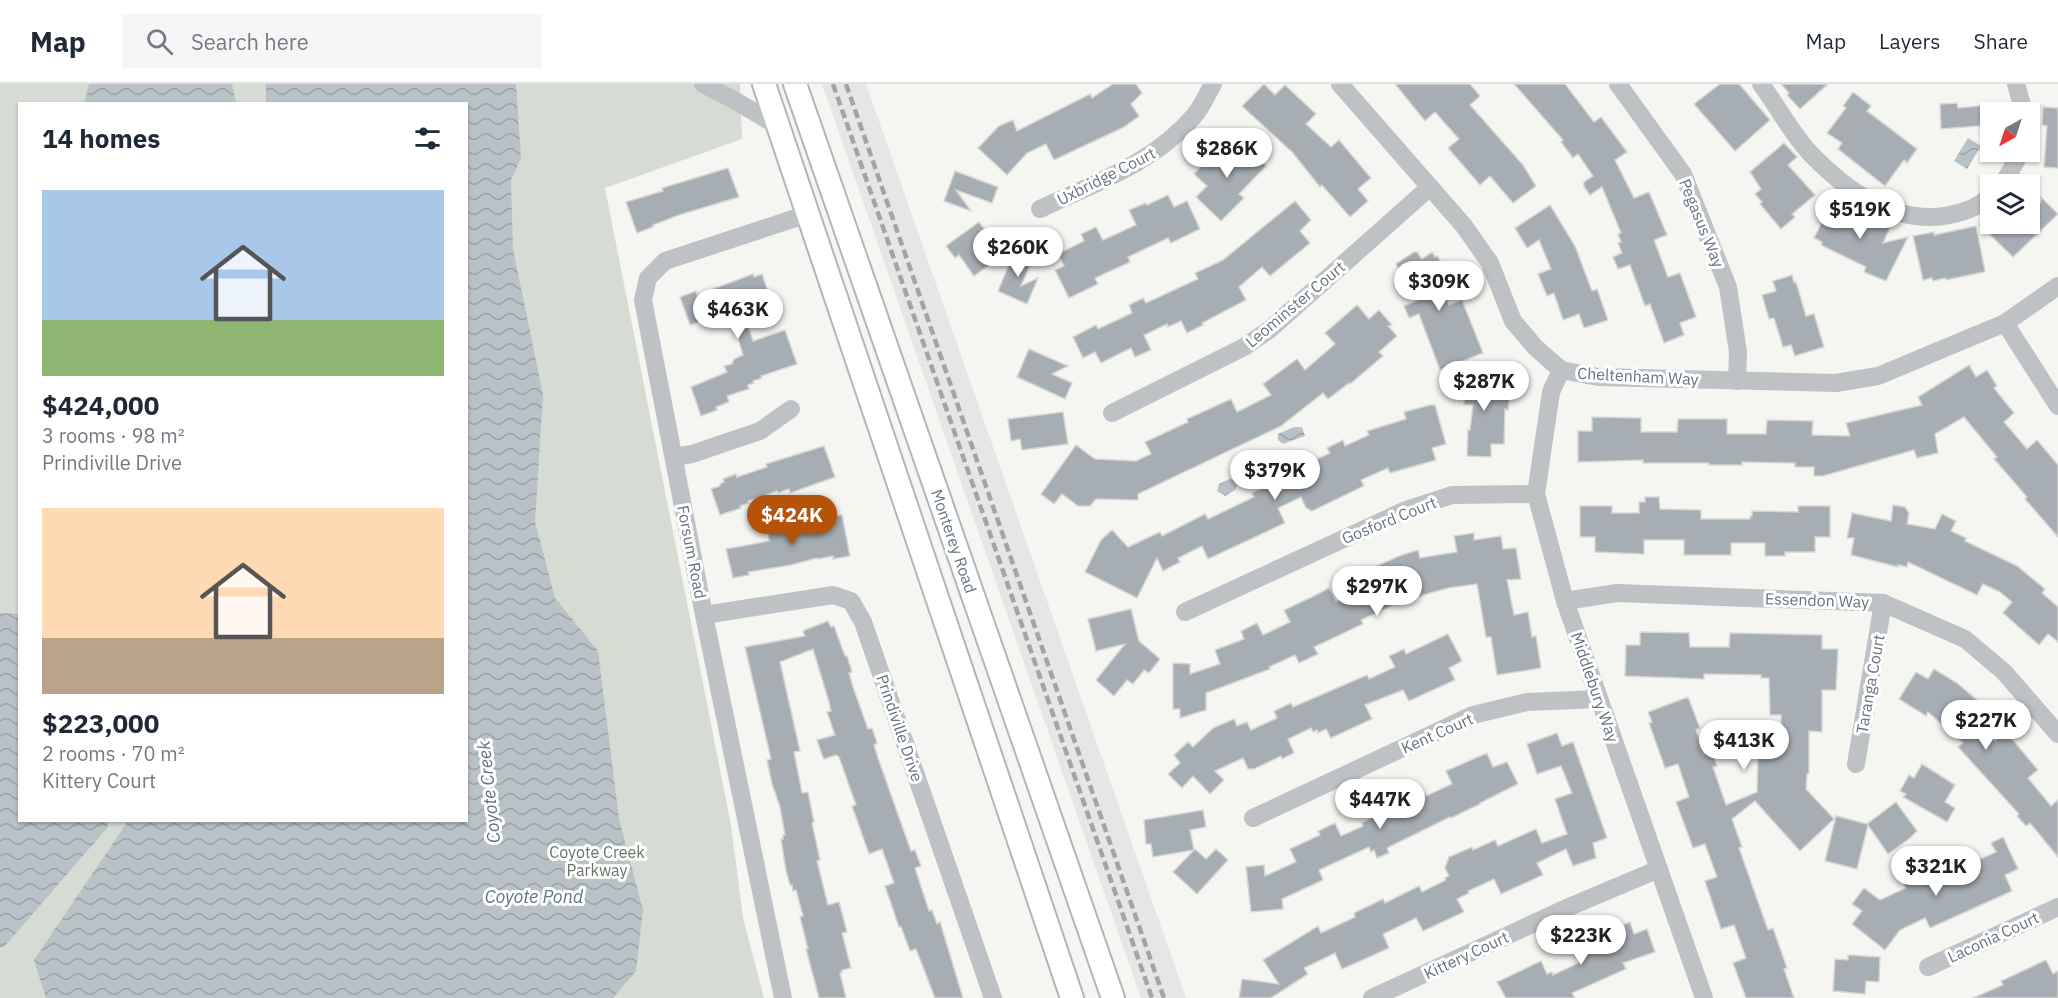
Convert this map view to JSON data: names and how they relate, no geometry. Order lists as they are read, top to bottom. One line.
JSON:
{"streets":{"main road":["Monterey Road"],"street":["Uxbridge Court","Pegasus Way","Leominster Court","Cheltenham Way","Gosford Court","Forsum Road","Essendon Way","Taranga Court","Middlebury Way","Prindiville Drive","Kent Court","Laconia Court","Kittery Court"]},"crossings":[["Pegasus Way","Cheltenham Way"],["Leominster Court","Cheltenham Way"],["Cheltenham Way","Middlebury Way"],["Gosford Court","Middlebury Way"],["Monterey Road","Forsum Road"],["Forsum Road","Prindiville Drive"],["Essendon Way","Taranga Court"],["Essendon Way","Middlebury Way"],["Middlebury Way","Kent Court"],["Middlebury Way","Kittery Court"]],"water":["Coyote Creek","Coyote Pond"],"parks":["Coyote Creek Parkway"],"north":"bottom left","page":{"header":"Map","search":"Search here","nav":["Map","Layers","Share"],"heading":"14 homes","price":["$286K","$519K","$260K","$309K","$463K","$287K","$379K","$424K","$297K","$227K","$413K","$447K","$321K","$223K"],"list":[{"name":"$424,000","note":"3 rooms · 98 m² · Prindiville Drive"},{"name":"$223,000","note":"2 rooms · 70 m² · Kittery Court"}]}}
